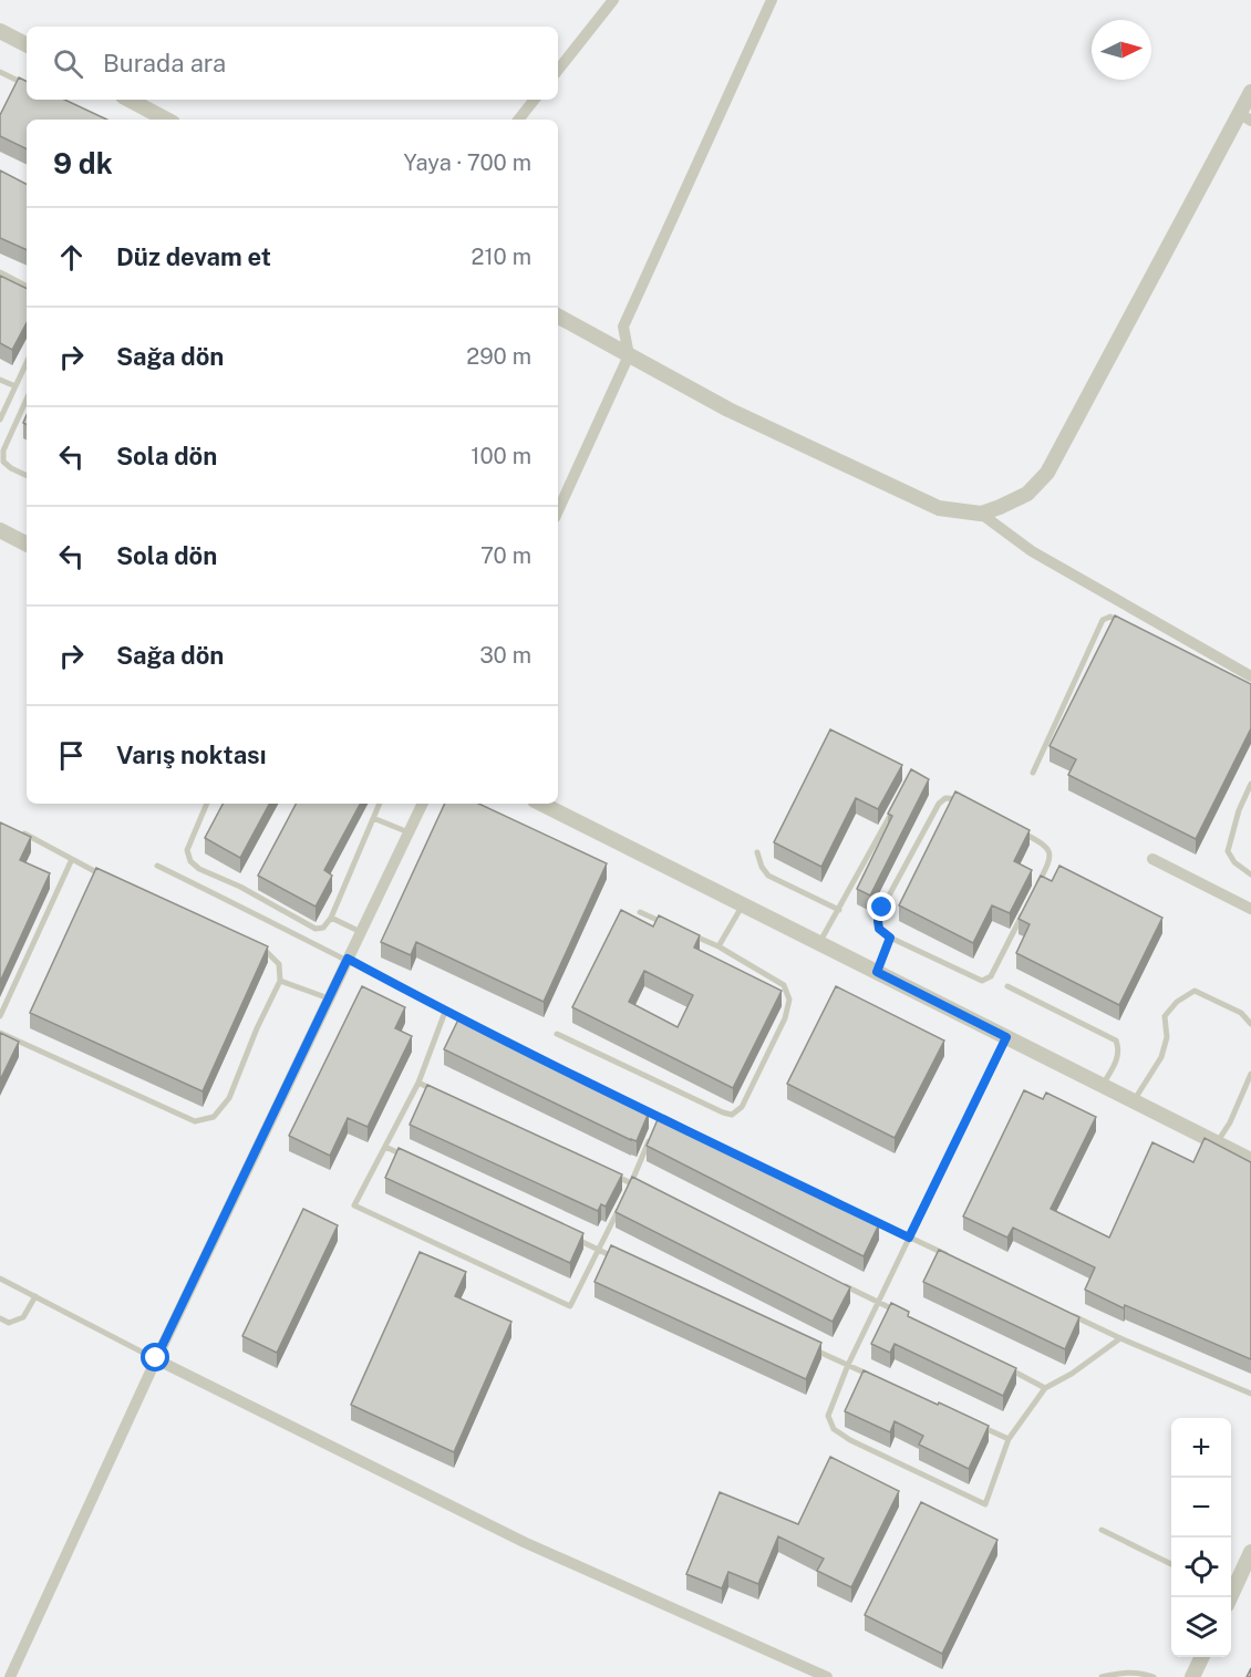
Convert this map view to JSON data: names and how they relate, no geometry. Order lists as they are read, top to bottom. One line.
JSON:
{"north":"right","page":{"search":"Burada ara","heading":["9 dk","Yaya · 700 m"],"list":[["Düz devam et","210 m"],["Sağa dön","290 m"],["Sola dön","100 m"],["Sola dön","70 m"],["Sağa dön","30 m"],"Varış noktası"],"map_buttons":["+","−"]}}
